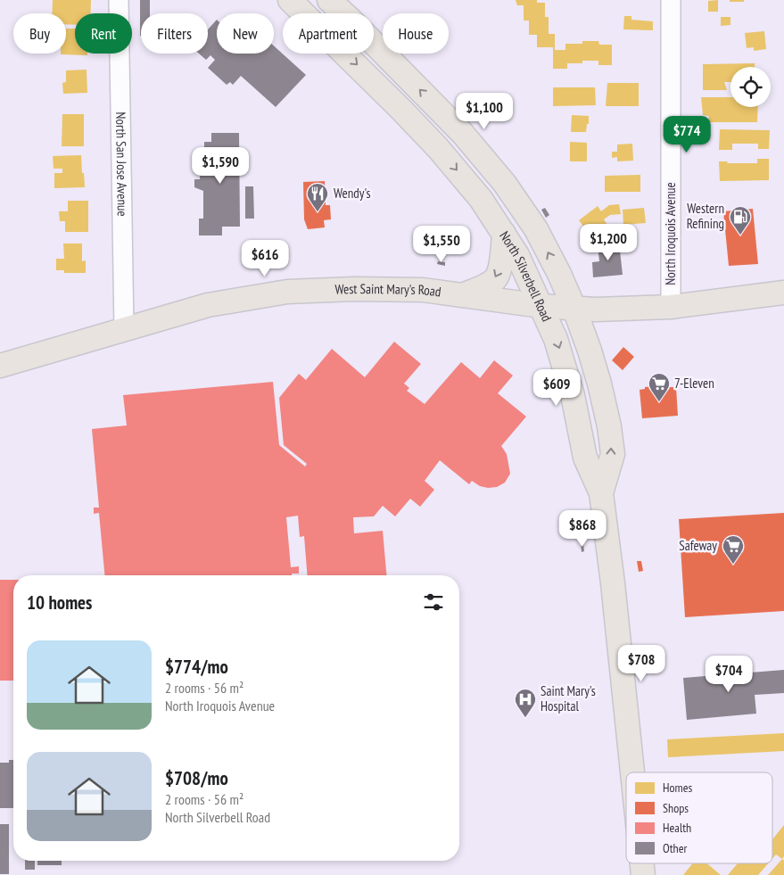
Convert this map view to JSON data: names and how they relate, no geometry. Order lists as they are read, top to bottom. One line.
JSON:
{"streets":{"main road":["North Silverbell Road","West Saint Mary's Road"],"street":["North San Jose Avenue","North Iroquois Avenue"]},"crossings":[["North San Jose Avenue","West Saint Mary's Road"],["North Iroquois Avenue","West Saint Mary's Road"],["North Silverbell Road","West Saint Mary's Road"]],"places":{"restaurant":["Wendy's"],"fuel station":["Western Refining"],"supermarket":["7-Eleven","Safeway"],"hospital":["Saint Mary's Hospital"]},"legend":["Homes","Shops","Health","Other"],"page":{"chip":["Buy","Rent","Filters","New","Apartment","House"],"price":["$1,100","$774","$1,590","$1,200","$1,550","$616","$609","$868","$708","$704"],"heading":"10 homes","list":[{"name":"$774/mo","note":"2 rooms · 56 m² · North Iroquois Avenue"},{"name":"$708/mo","note":"2 rooms · 56 m² · North Silverbell Road"}]}}
